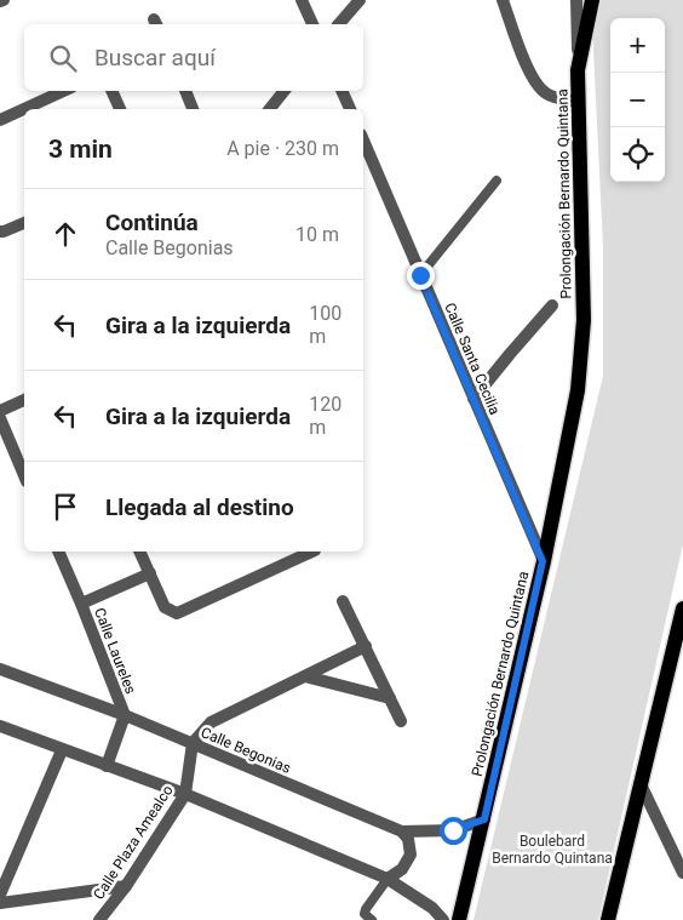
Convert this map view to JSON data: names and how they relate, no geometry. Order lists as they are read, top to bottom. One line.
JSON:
{"streets":{"main road":["Prolongación Bernardo Quintana"],"street":["Calle Santa Cecilia","Calle Laureles","Calle Begonias","Calle Plaza Amealco"]},"crossings":[["Prolongación Bernardo Quintana","Calle Santa Cecilia"],["Prolongación Bernardo Quintana","Calle Begonias"],["Calle Laureles","Calle Begonias"],["Calle Begonias","Calle Plaza Amealco"]],"parks":["Boulebard Bernardo Quintana"],"page":{"map_buttons":["+","−"],"search":"Buscar aquí","heading":["3 min","A pie · 230 m"],"list":[["Continúa","Calle Begonias","10 m"],["Gira a la izquierda","100 m"],["Gira a la izquierda","120 m"],"Llegada al destino"]}}
